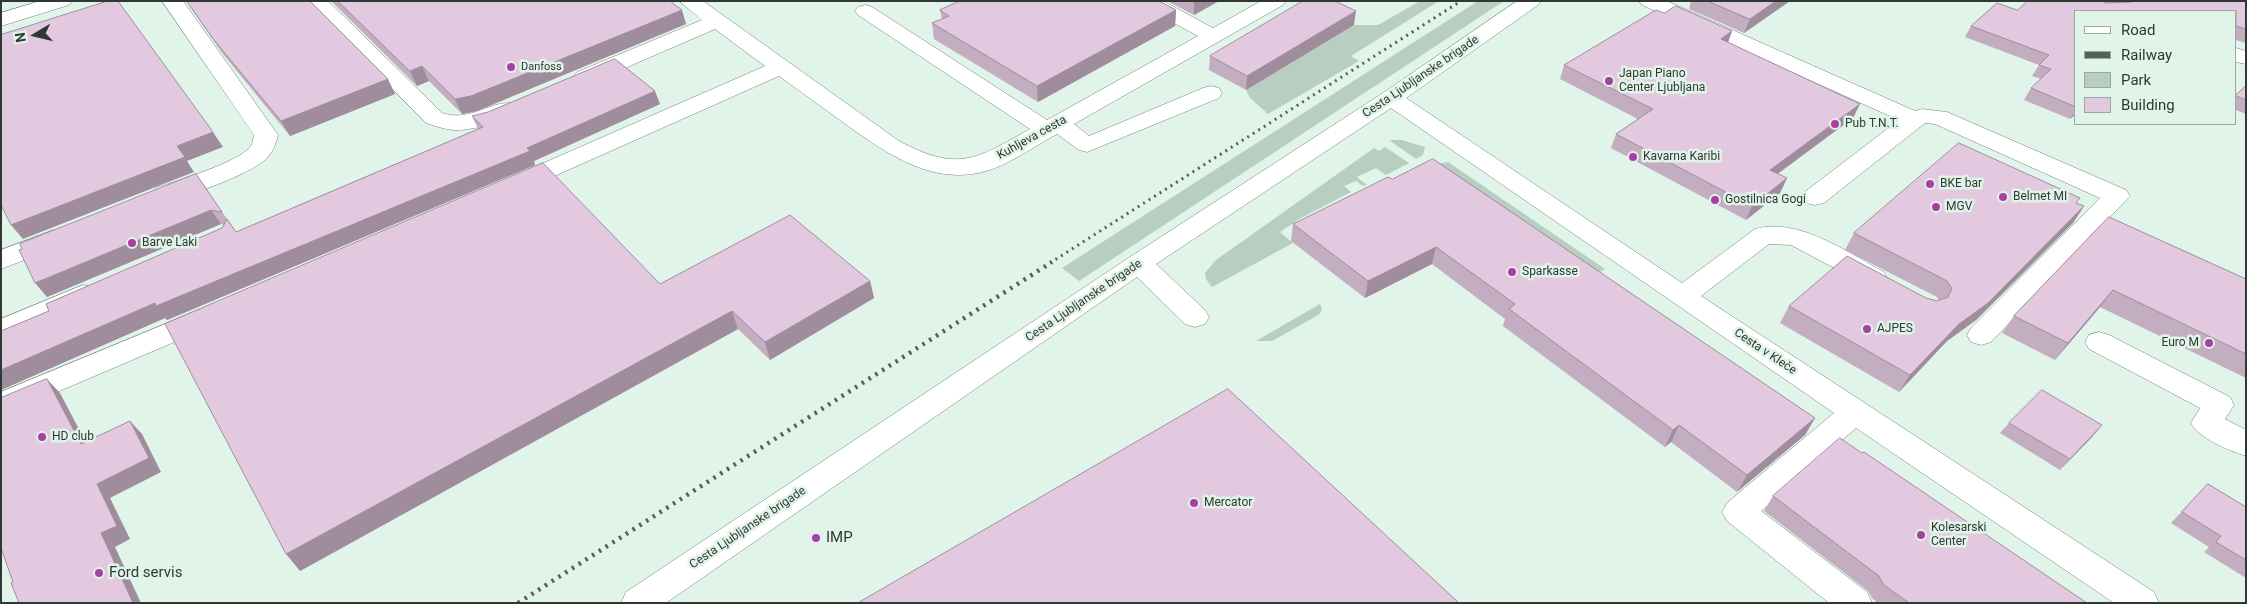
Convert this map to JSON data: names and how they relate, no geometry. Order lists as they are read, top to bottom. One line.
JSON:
{"streets":{"street":["Cesta Ljubljanske brigade","Kuhljeva cesta","Cesta v Kleče"]},"crossings":[["Cesta Ljubljanske brigade","Cesta v Kleče"]],"places":["Danfoss","Japan Piano Center Ljubljana","Pub T.N.T.","Kavarna Karibi","BKE bar","Belmet MI","Gostilnica Gogi","MGV","Barve Laki","Sparkasse","AJPES","Euro M","HD club","Mercator","Kolesarski Center","IMP","Ford servis"],"legend":["Road","Railway","Park","Building"],"north":"left"}
